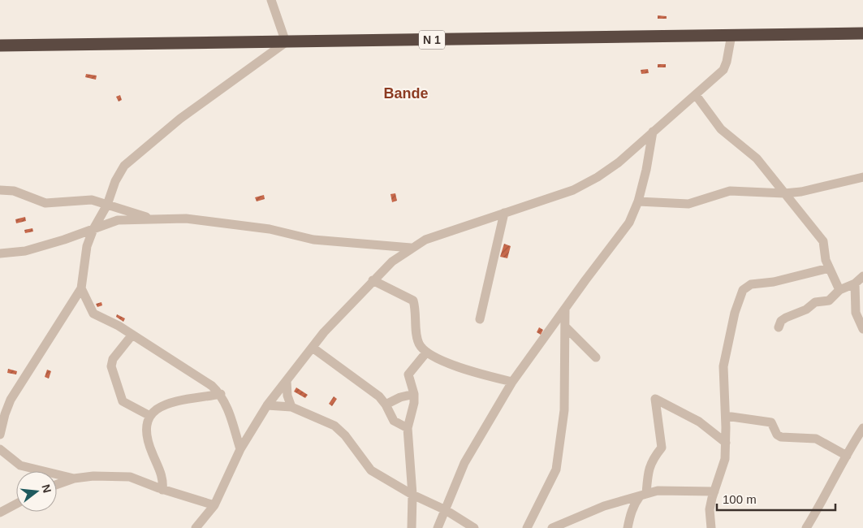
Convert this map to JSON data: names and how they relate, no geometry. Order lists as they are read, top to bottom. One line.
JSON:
{"streets":{"highway":["N 1"]},"districts":["Bande"],"scale_bar":"100 m","north":"right"}
